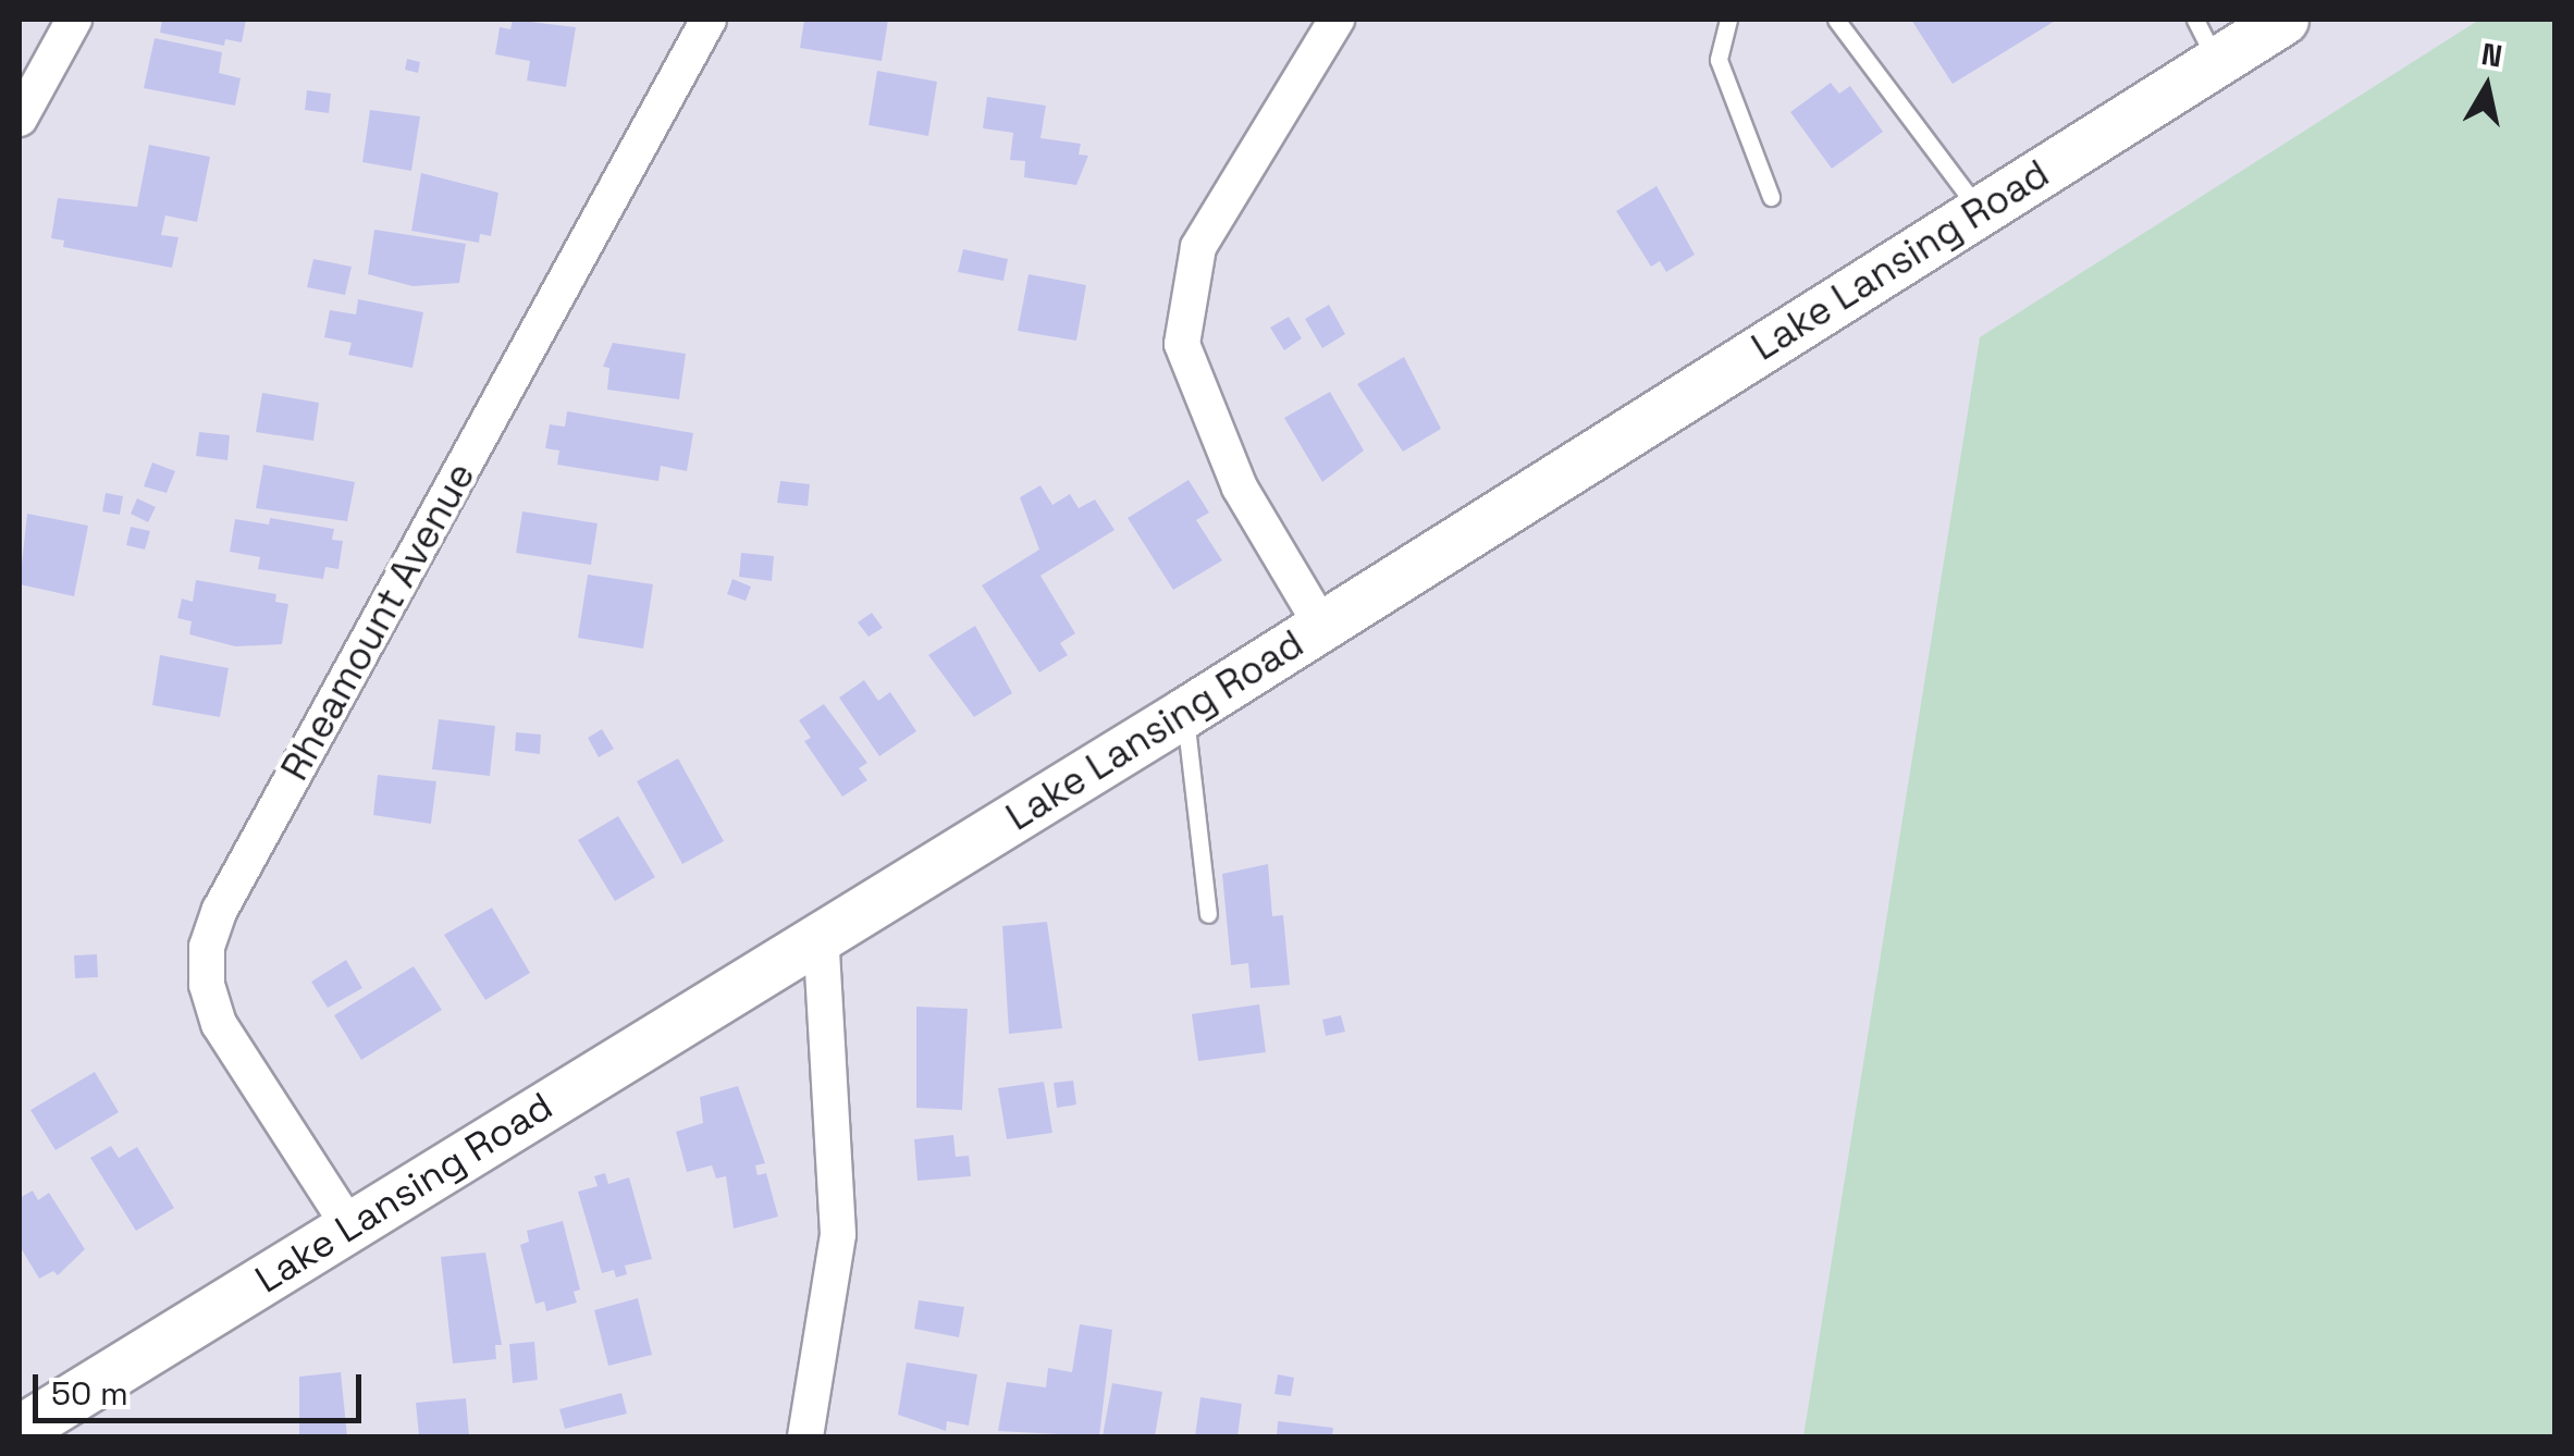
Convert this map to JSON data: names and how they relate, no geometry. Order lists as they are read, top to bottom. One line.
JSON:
{"streets":{"main road":["Lake Lansing Road"],"street":["Rheamount Avenue"]},"crossings":[["Lake Lansing Road","Rheamount Avenue"]],"scale_bar":"50 m","north":"top"}
